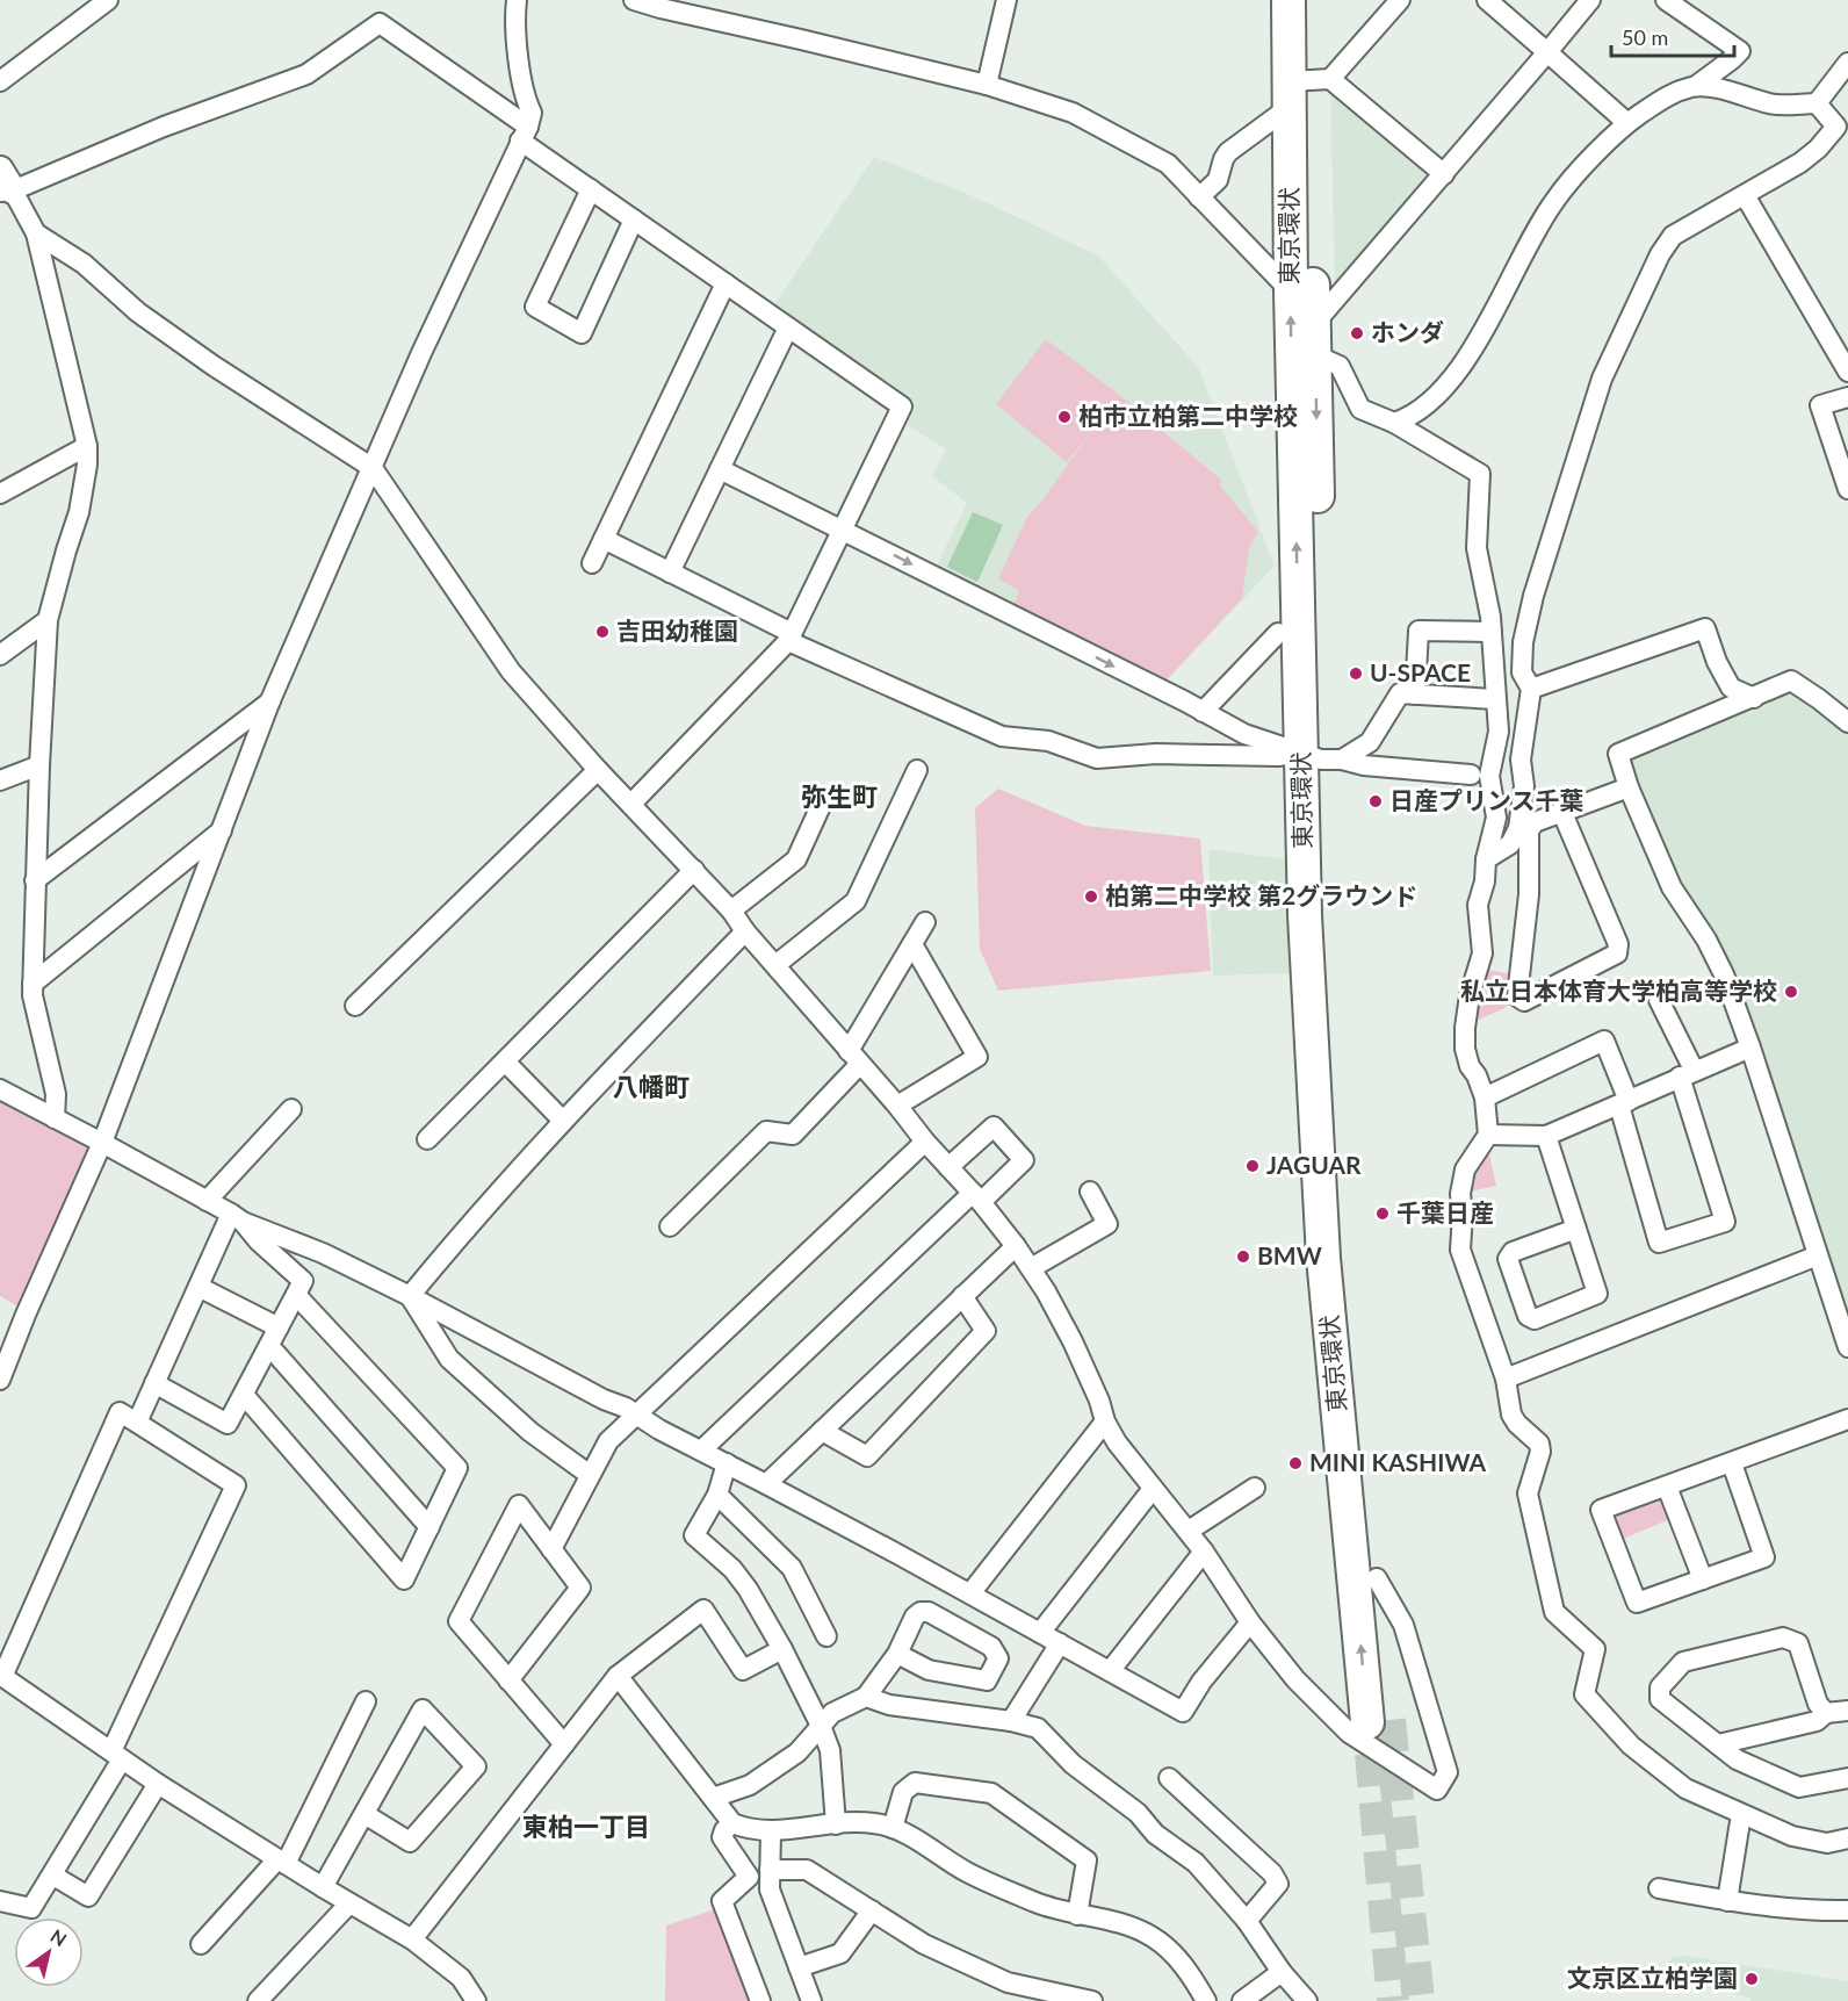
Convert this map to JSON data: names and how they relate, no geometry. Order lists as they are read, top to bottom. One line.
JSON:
{"streets":{"highway":["東京環状"]},"districts":["弥生町","八幡町","東柏一丁目"],"places":["ホンダ","柏市立柏第二中学校","吉田幼稚園","U-SPACE","日産プリンス千葉","柏第二中学校 第2グラウンド","私立日本体育大学柏高等学校","JAGUAR","千葉日産","BMW","MINI KASHIWA","文京区立柏学園"],"scale_bar":"50 m","north":"top right"}
